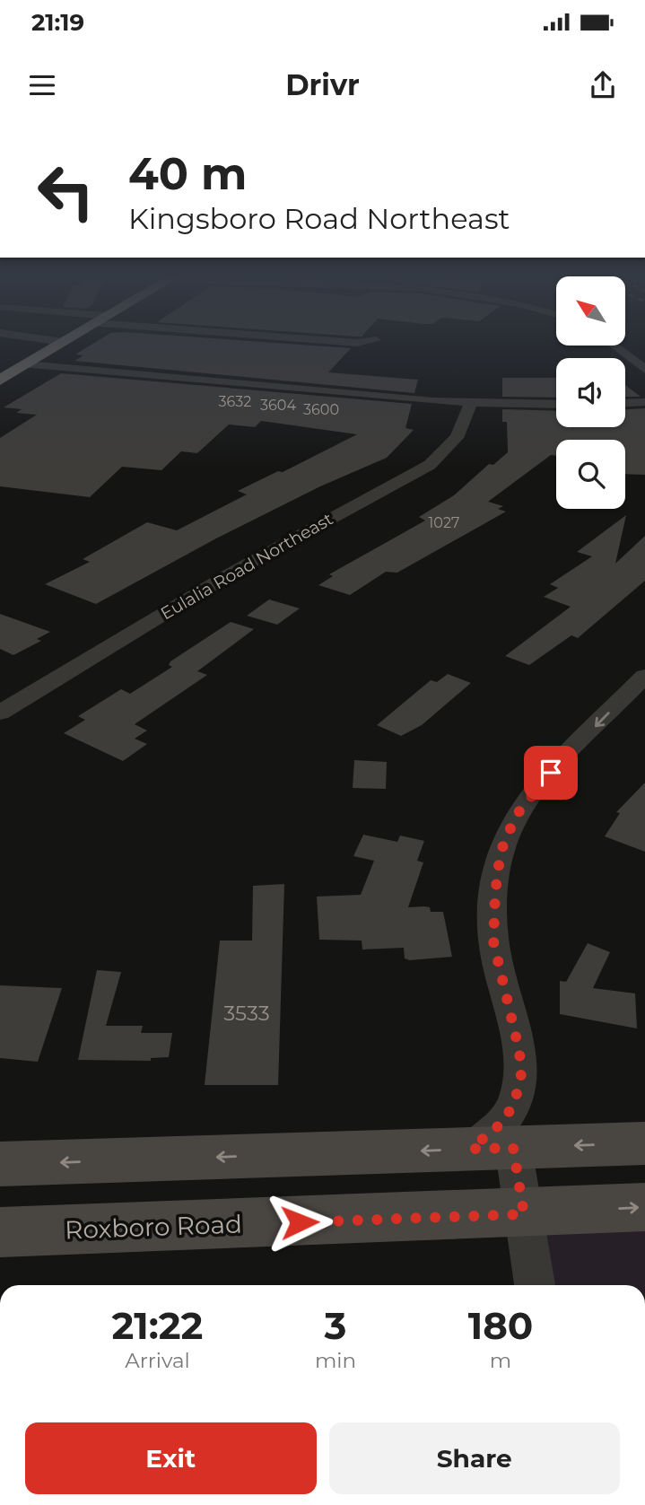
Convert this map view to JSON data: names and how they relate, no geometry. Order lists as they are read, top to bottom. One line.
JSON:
{"streets":{"main road":["Roxboro Road"],"street":["Eulalia Road Northeast"]},"house_numbers":["3632","3604","3600","1027","3533"],"north":"top left","page":{"status":"21:19","header":"Drivr","turn":["40 m","Kingsboro Road Northeast"],"eta":["21:22","Arrival","3","min","180","m"],"buttons":["Exit","Share"]}}
